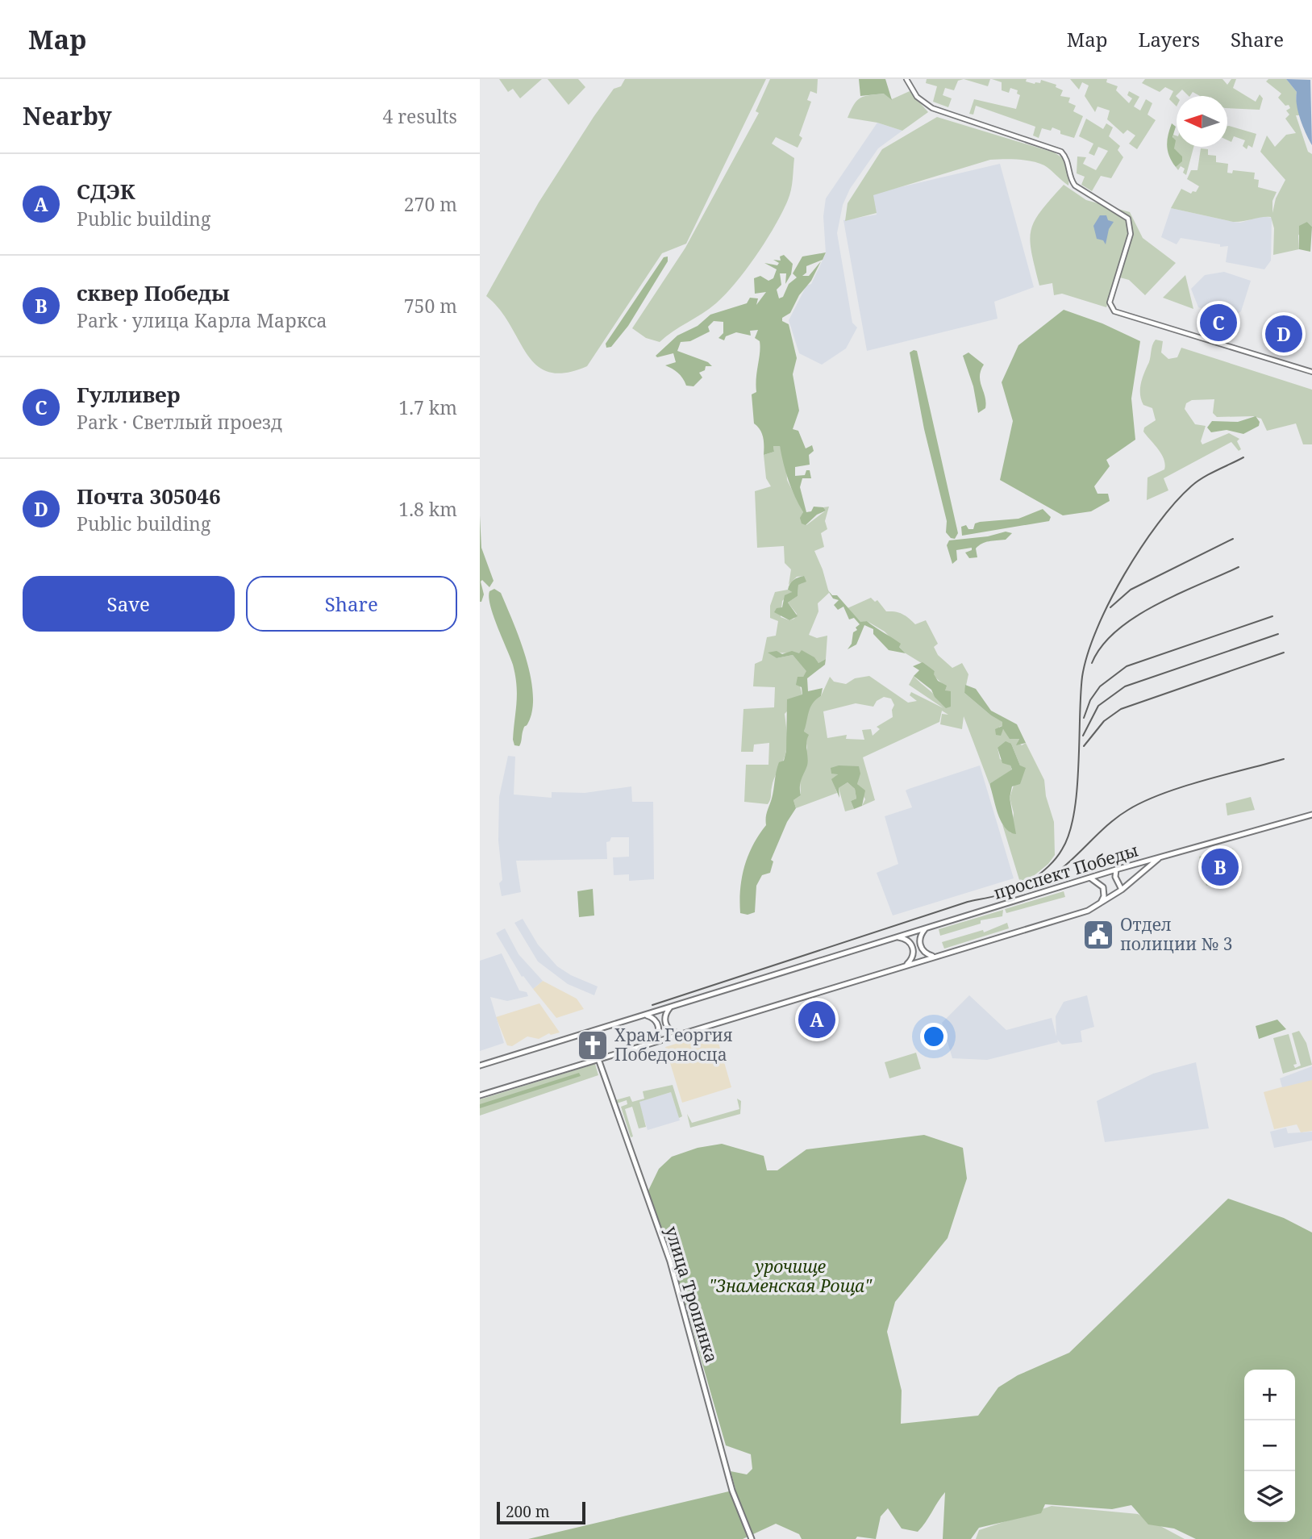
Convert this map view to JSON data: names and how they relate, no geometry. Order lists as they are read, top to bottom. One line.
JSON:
{"streets":{"main road":["проспект Победы","улица Тропинка"]},"crossings":[["проспект Победы","улица Тропинка"]],"parks":["урочище \"Знаменская Роща\""],"places":{"public building":["Отдел полиции № 3"],"church":["Храм Георгия Победоносца"]},"scale_bar":"200 m","north":"left","page":{"header":"Map","nav":["Map","Layers","Share"],"heading":["Nearby","4 results"],"list":[{"mark":"A","name":"СДЭК","note":"Public building","value":"270 m"},{"mark":"B","name":"сквер Победы","note":"Park · улица Карла Маркса","value":"750 m"},{"mark":"C","name":"Гулливер","note":"Park · Светлый проезд","value":"1.7 km"},{"mark":"D","name":"Почта 305046","note":"Public building","value":"1.8 km"}],"pins":["C","D","B","A"],"buttons":["Save","Share"],"map_buttons":["+","−"],"scale":"200 m"}}
